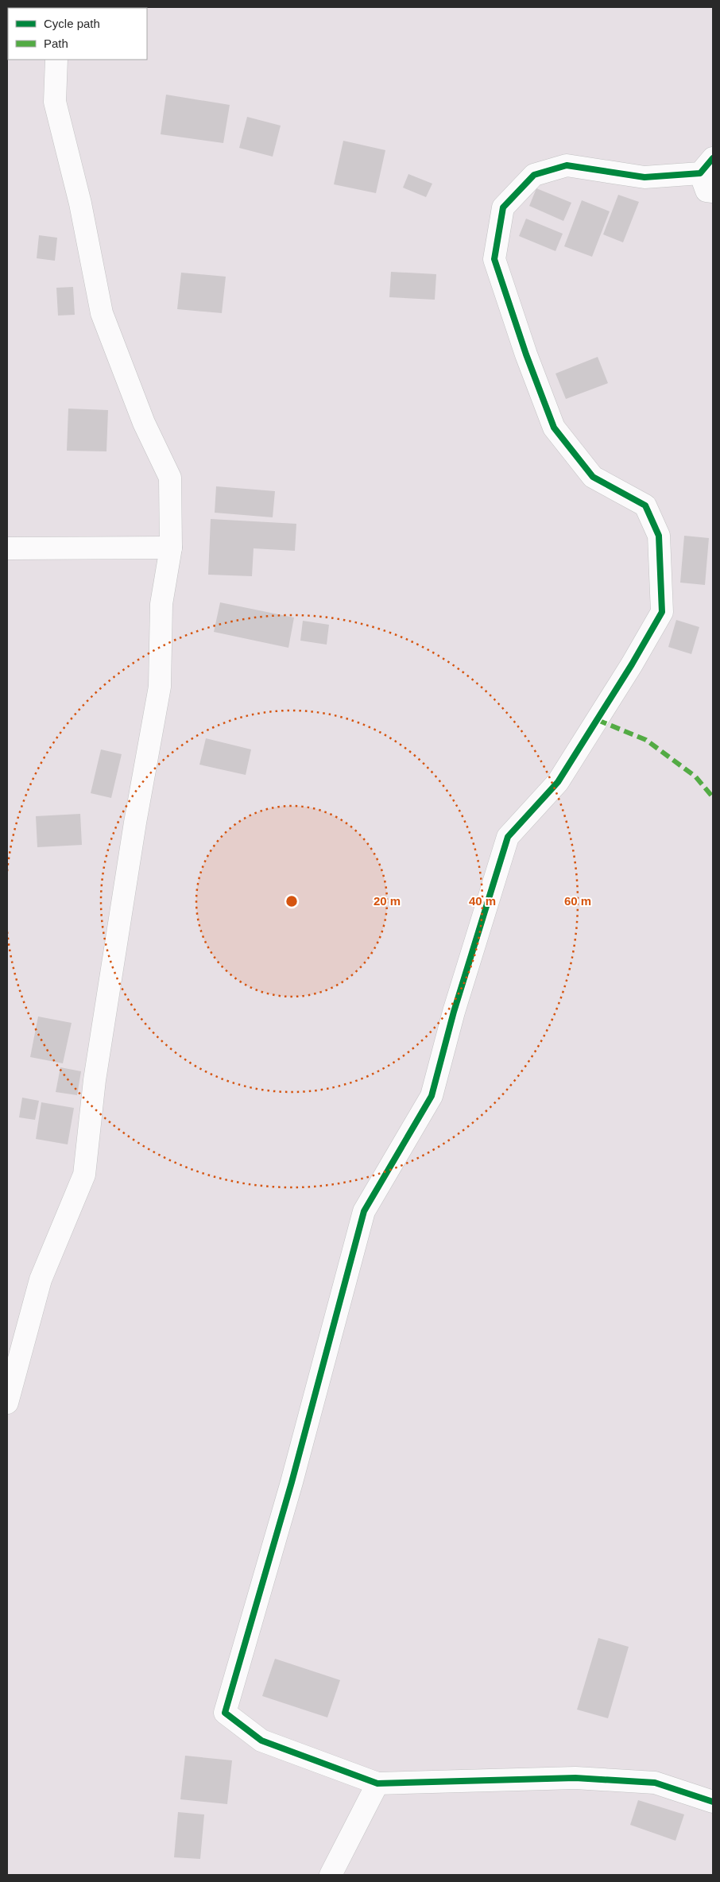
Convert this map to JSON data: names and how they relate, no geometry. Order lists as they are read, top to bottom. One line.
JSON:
{"legend":["Cycle path","Path"],"rings":["20 m","40 m","60 m"]}
